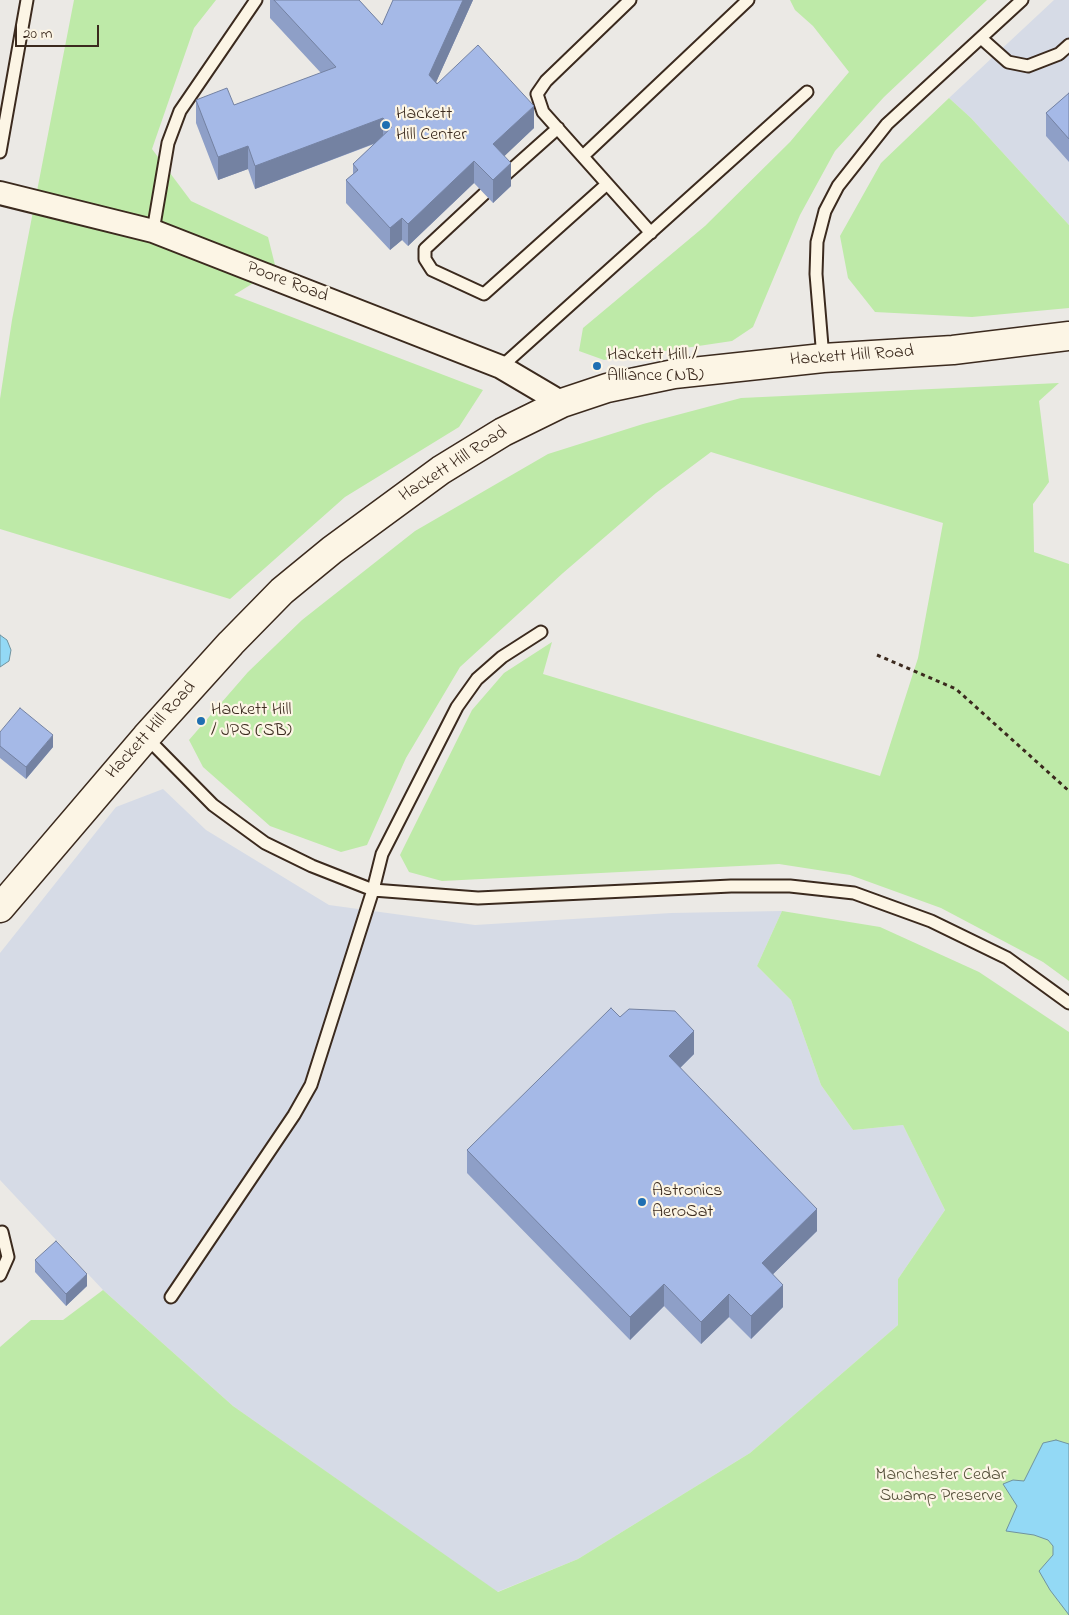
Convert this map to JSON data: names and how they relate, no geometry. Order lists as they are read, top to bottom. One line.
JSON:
{"streets":{"street":["Poore Road","Hackett Hill Road"]},"crossings":[["Poore Road","Hackett Hill Road"]],"parks":["Manchester Cedar Swamp Preserve"],"places":["Hackett Hill Center","Hackett Hill / Alliance (NB)","Hackett Hill / JPS (SB)","Astronics AeroSat"],"scale_bar":"20 m"}
